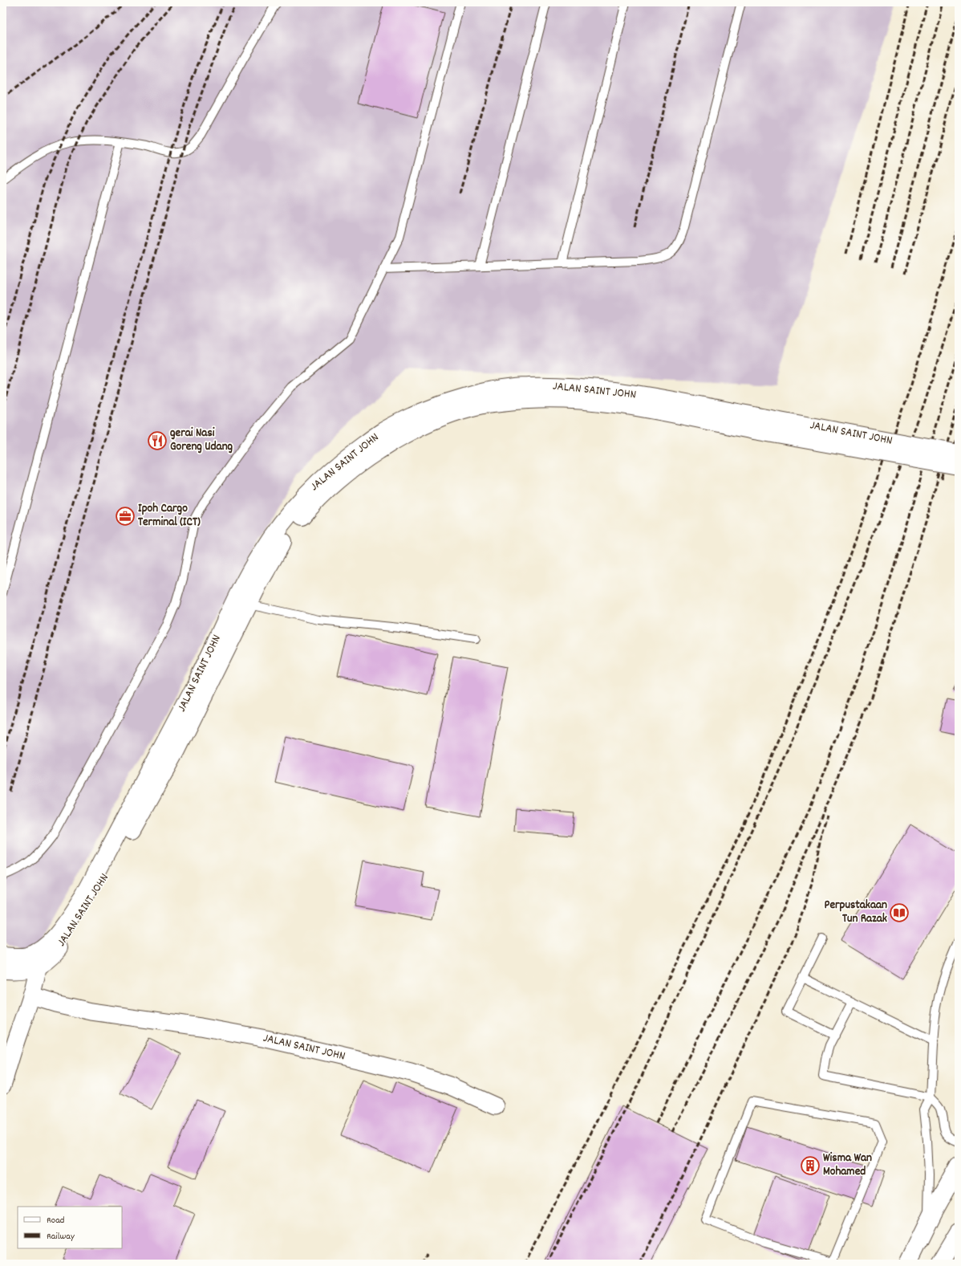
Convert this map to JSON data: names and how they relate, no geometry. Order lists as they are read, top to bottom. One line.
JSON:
{"streets":{"main road":["JALAN SAINT JOHN"]},"places":{"restaurant":["gerai Nasi Goreng Udang"],"office":["Ipoh Cargo Terminal (ICT)"],"library":["Perpustakaan Tun Razak"],"building":["Wisma Wan Mohamed"]},"legend":["Road","Railway"]}
